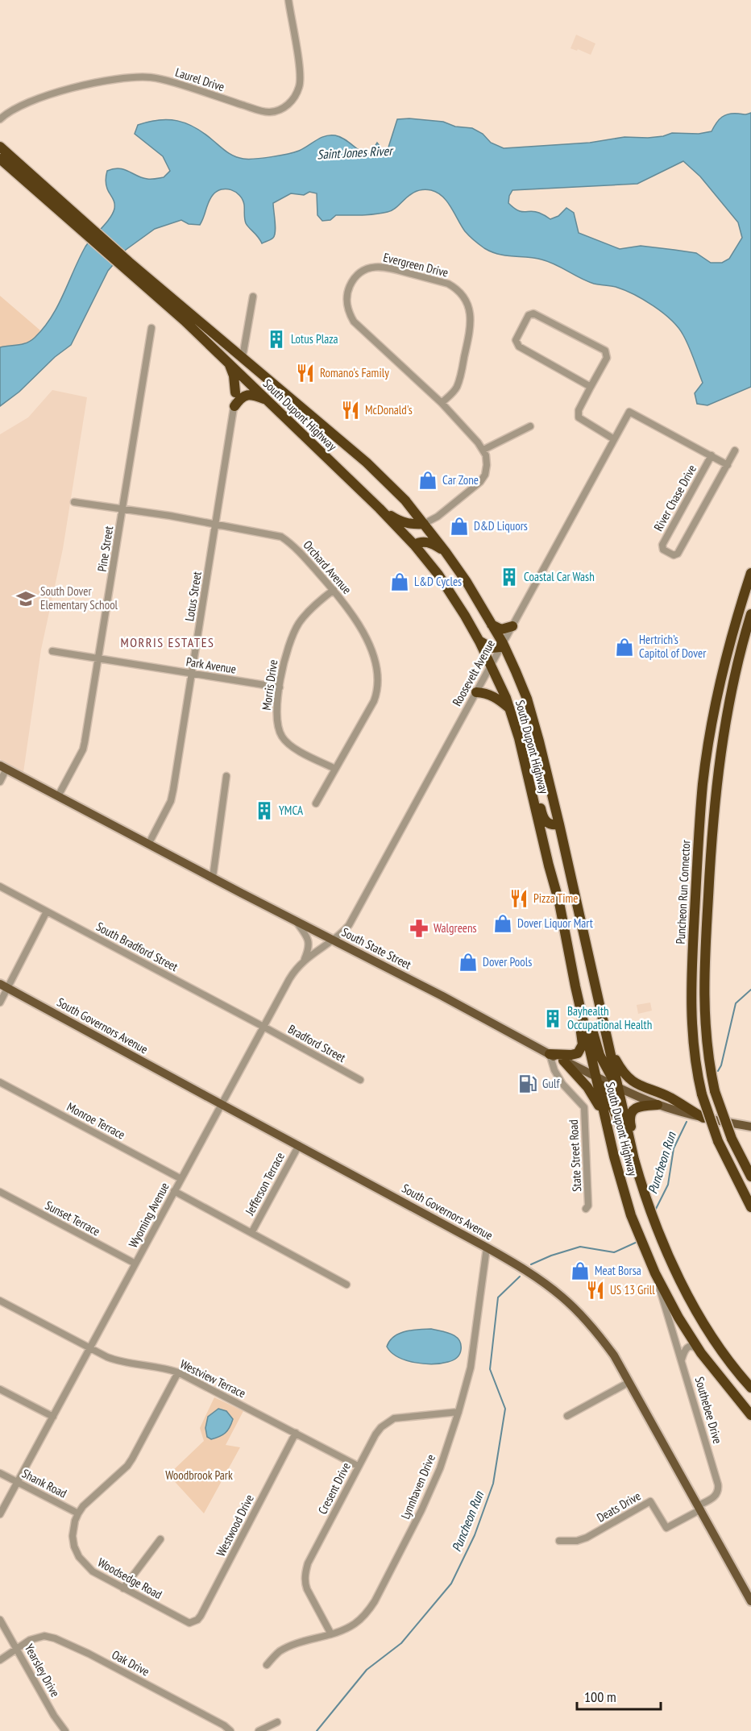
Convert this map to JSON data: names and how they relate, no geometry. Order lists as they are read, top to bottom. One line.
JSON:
{"streets":{"highway":["South Dupont Highway","Puncheon Run Connector"],"main road":["South State Street","South Governors Avenue"],"street":["Laurel Drive","Evergreen Drive","River Chase Drive","Pine Street","Orchard Avenue","Lotus Street","Park Avenue","Roosevelt Avenue","Morris Drive","South Bradford Street","Bradford Street","Monroe Terrace","State Street Road","Jefferson Terrace","Wyoming Avenue","Sunset Terrace","Westview Terrace","Southebee Drive","Shank Road","Lynnhaven Drive","Cresent Drive","Deats Drive","Westwood Drive","Woodsedge Road","Oak Drive","Yearsley Drive"]},"crossings":[["South Dupont Highway","Lotus Street"],["South Dupont Highway","Roosevelt Avenue"],["South Dupont Highway","South State Street"],["South Dupont Highway","Southebee Drive"],["River Chase Drive","Roosevelt Avenue"],["Pine Street","Orchard Avenue"],["Pine Street","Park Avenue"],["Pine Street","South State Street"],["Orchard Avenue","Lotus Street"],["Orchard Avenue","Morris Drive"],["Lotus Street","Park Avenue"],["Lotus Street","South State Street"],["Park Avenue","Morris Drive"],["Roosevelt Avenue","South State Street"],["Roosevelt Avenue","Wyoming Avenue"],["South Bradford Street","Bradford Street"],["South Bradford Street","Wyoming Avenue"],["South State Street","State Street Road"],["South State Street","Wyoming Avenue"],["South Governors Avenue","Jefferson Terrace"],["South Governors Avenue","Wyoming Avenue"],["South Governors Avenue","Southebee Drive"],["South Governors Avenue","Lynnhaven Drive"],["South Governors Avenue","Deats Drive"],["Bradford Street","Wyoming Avenue"],["Monroe Terrace","Wyoming Avenue"],["Wyoming Avenue","Sunset Terrace"],["Wyoming Avenue","Westview Terrace"],["Wyoming Avenue","Shank Road"],["Westview Terrace","Cresent Drive"],["Westview Terrace","Westwood Drive"],["Westview Terrace","Woodsedge Road"],["Southebee Drive","Deats Drive"],["Shank Road","Woodsedge Road"],["Lynnhaven Drive","Cresent Drive"],["Westwood Drive","Woodsedge Road"],["Oak Drive","Yearsley Drive"]],"districts":["MORRIS ESTATES"],"water":["Saint Jones River","Puncheon Run"],"parks":["Woodbrook Park"],"places":{"building":["Lotus Plaza","Coastal Car Wash","YMCA","Bayhealth Occupational Health"],"restaurant":["Romano's Family","McDonald's","Pizza Time","US 13 Grill"],"shop":["Car Zone","D&D Liquors","L&D Cycles","Hertrich’s Capitol of Dover","Dover Liquor Mart","Dover Pools","Meat Borsa"],"school or university":["South Dover Elementary School"],"pharmacy":["Walgreens"],"fuel station":["Gulf"]},"scale_bar":"100 m"}
